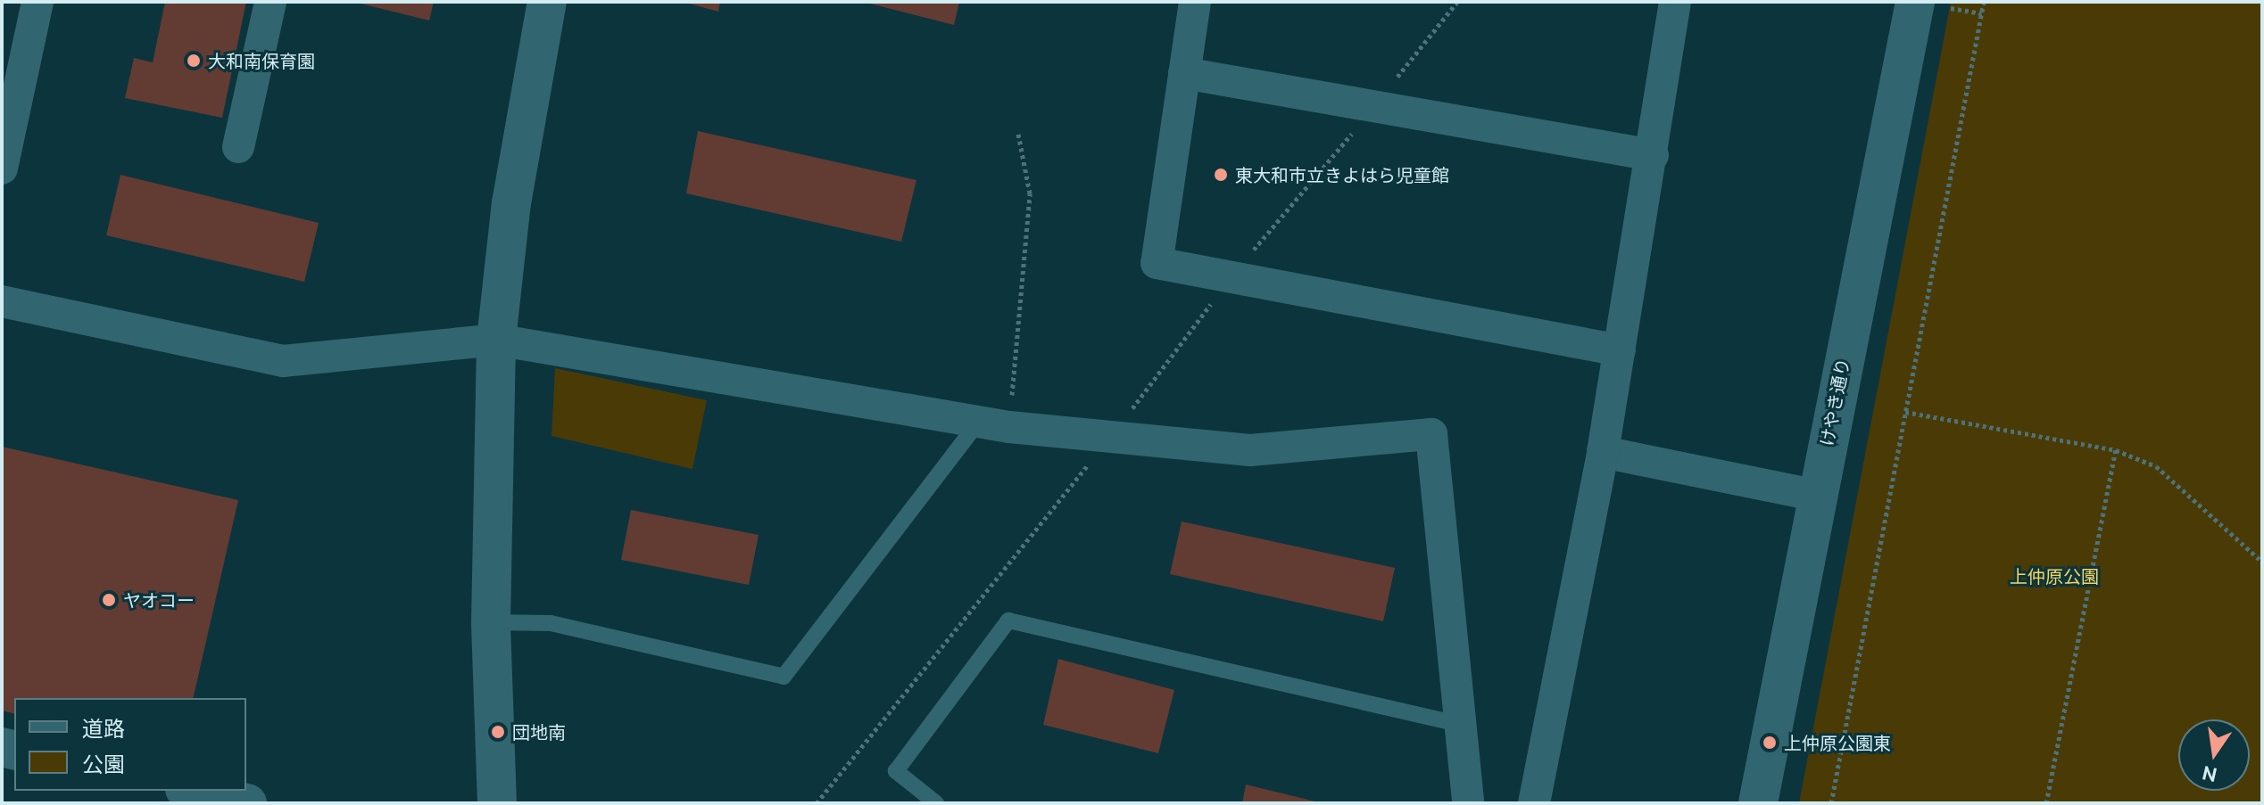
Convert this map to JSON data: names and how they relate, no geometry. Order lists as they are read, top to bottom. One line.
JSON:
{"streets":{"street":["けやき通り"]},"parks":["上仲原公園"],"places":["大和南保育園","東大和市立きよはら児童館","ヤオコー","団地南","上仲原公園東"],"legend":["道路","公園"],"north":"bottom"}
